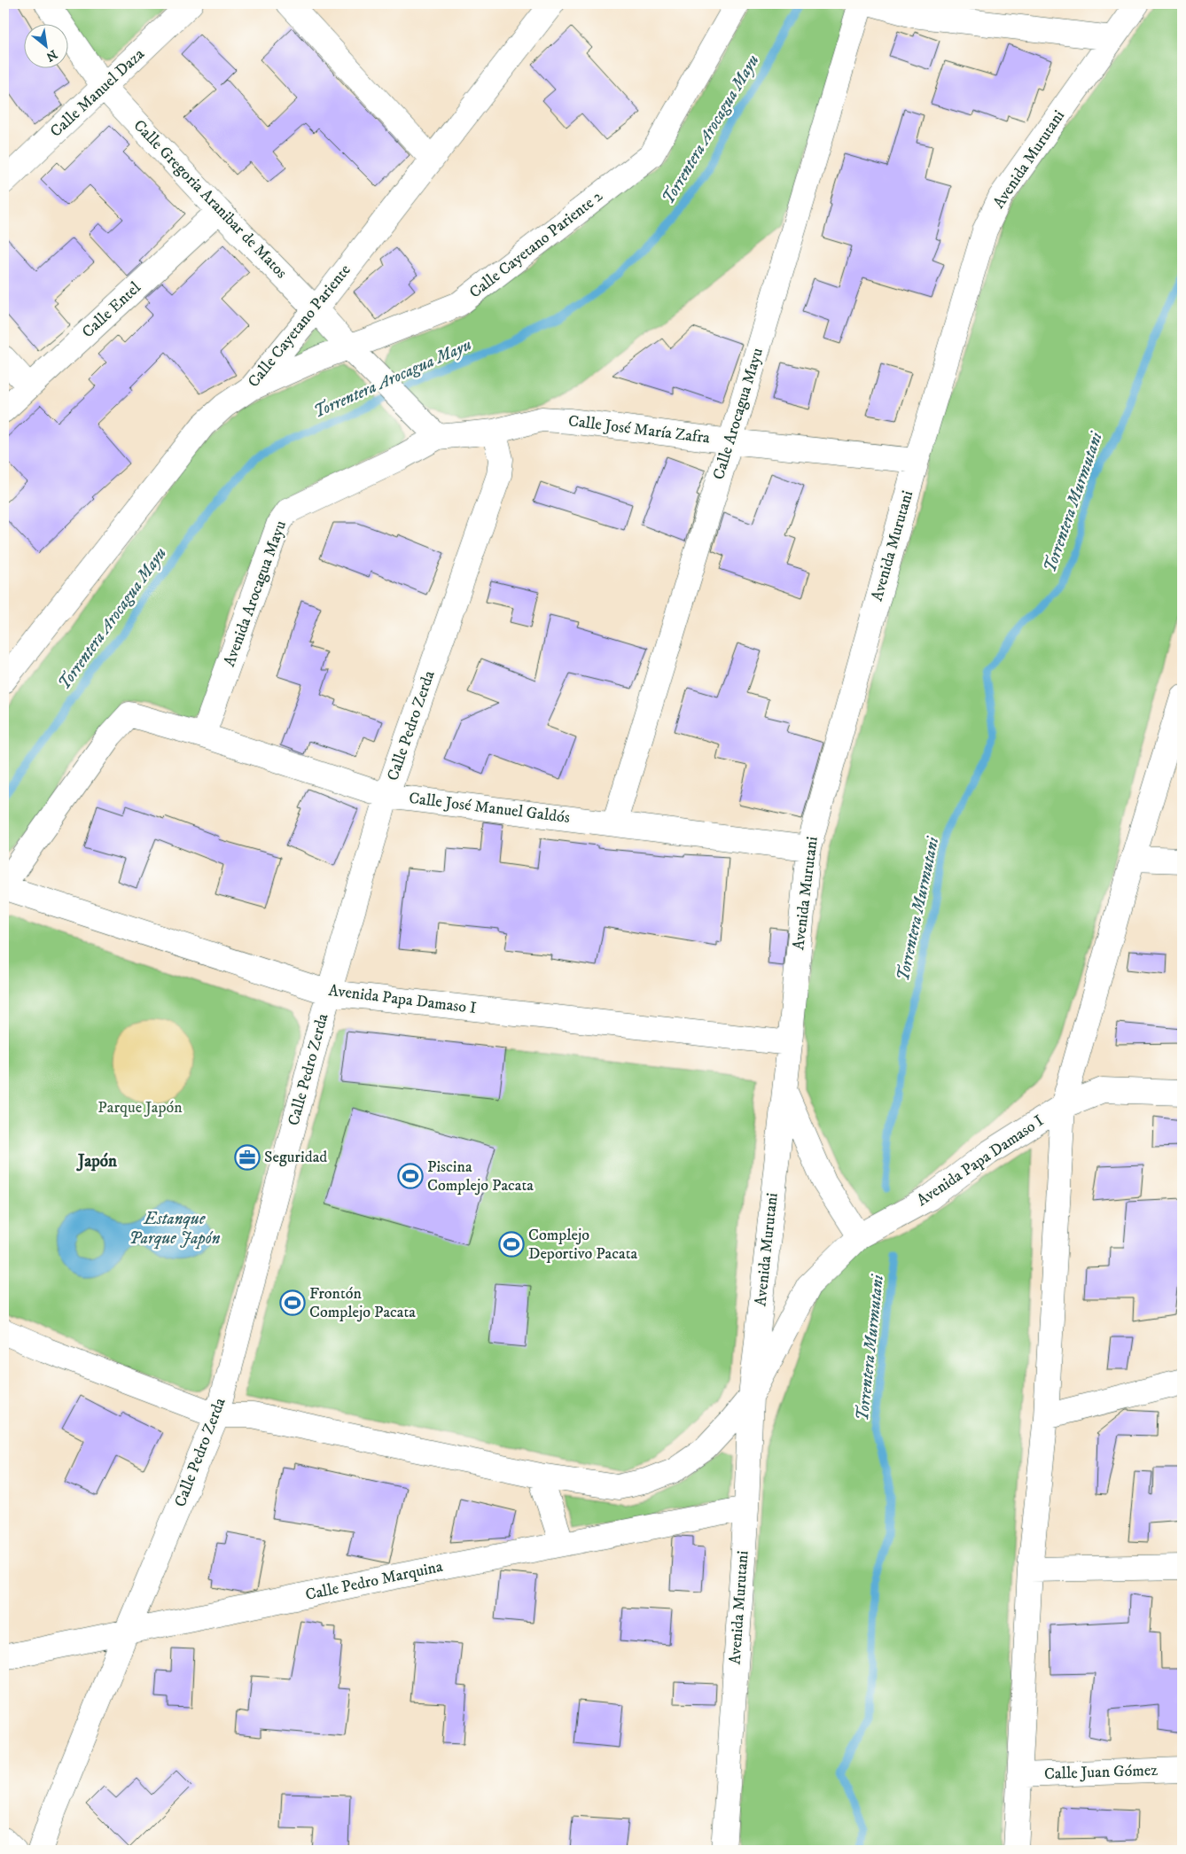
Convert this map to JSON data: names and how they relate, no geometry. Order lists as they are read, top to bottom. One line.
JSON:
{"streets":{"street":["Calle Manuel Daza","Avenida Murutani","Calle Gregoria Aranibar de Matos","Calle Cayetano Pariente 2","Calle Entel","Calle Cayetano Pariente","Calle Arocagua Mayu","Calle José María Zafra","Avenida Arocagua Mayu","Calle Pedro Zerda","Calle José Manuel Galdós","Avenida Papa Damaso I","Calle Pedro Marquina","Calle Juan Gómez"]},"crossings":[["Calle Manuel Daza","Calle Gregoria Aranibar de Matos"],["Avenida Murutani","Calle José María Zafra"],["Avenida Murutani","Calle José Manuel Galdós"],["Avenida Murutani","Avenida Papa Damaso I"],["Avenida Murutani","Calle Pedro Marquina"],["Calle Gregoria Aranibar de Matos","Calle Cayetano Pariente 2"],["Calle Gregoria Aranibar de Matos","Calle Entel"],["Calle Gregoria Aranibar de Matos","Calle Cayetano Pariente"],["Calle Gregoria Aranibar de Matos","Calle José María Zafra"],["Calle Gregoria Aranibar de Matos","Avenida Arocagua Mayu"],["Calle Cayetano Pariente 2","Calle Cayetano Pariente"],["Calle Arocagua Mayu","Calle José María Zafra"],["Calle Arocagua Mayu","Calle José Manuel Galdós"],["Calle José María Zafra","Avenida Arocagua Mayu"],["Calle José María Zafra","Calle Pedro Zerda"],["Avenida Arocagua Mayu","Calle José Manuel Galdós"],["Calle Pedro Zerda","Calle José Manuel Galdós"],["Calle Pedro Zerda","Avenida Papa Damaso I"],["Calle Pedro Zerda","Calle Pedro Marquina"],["Calle José Manuel Galdós","Avenida Papa Damaso I"]],"districts":["Japón"],"water":["Torrentera Arocagua Mayu","Torrentera Murmutani","Estanque Parque Japón"],"parks":["Parque Japón"],"places":{"office":["Seguridad"],"sports":["Piscina Complejo Pacata","Complejo Deportivo Pacata","Frontón Complejo Pacata"]},"north":"bottom right"}
